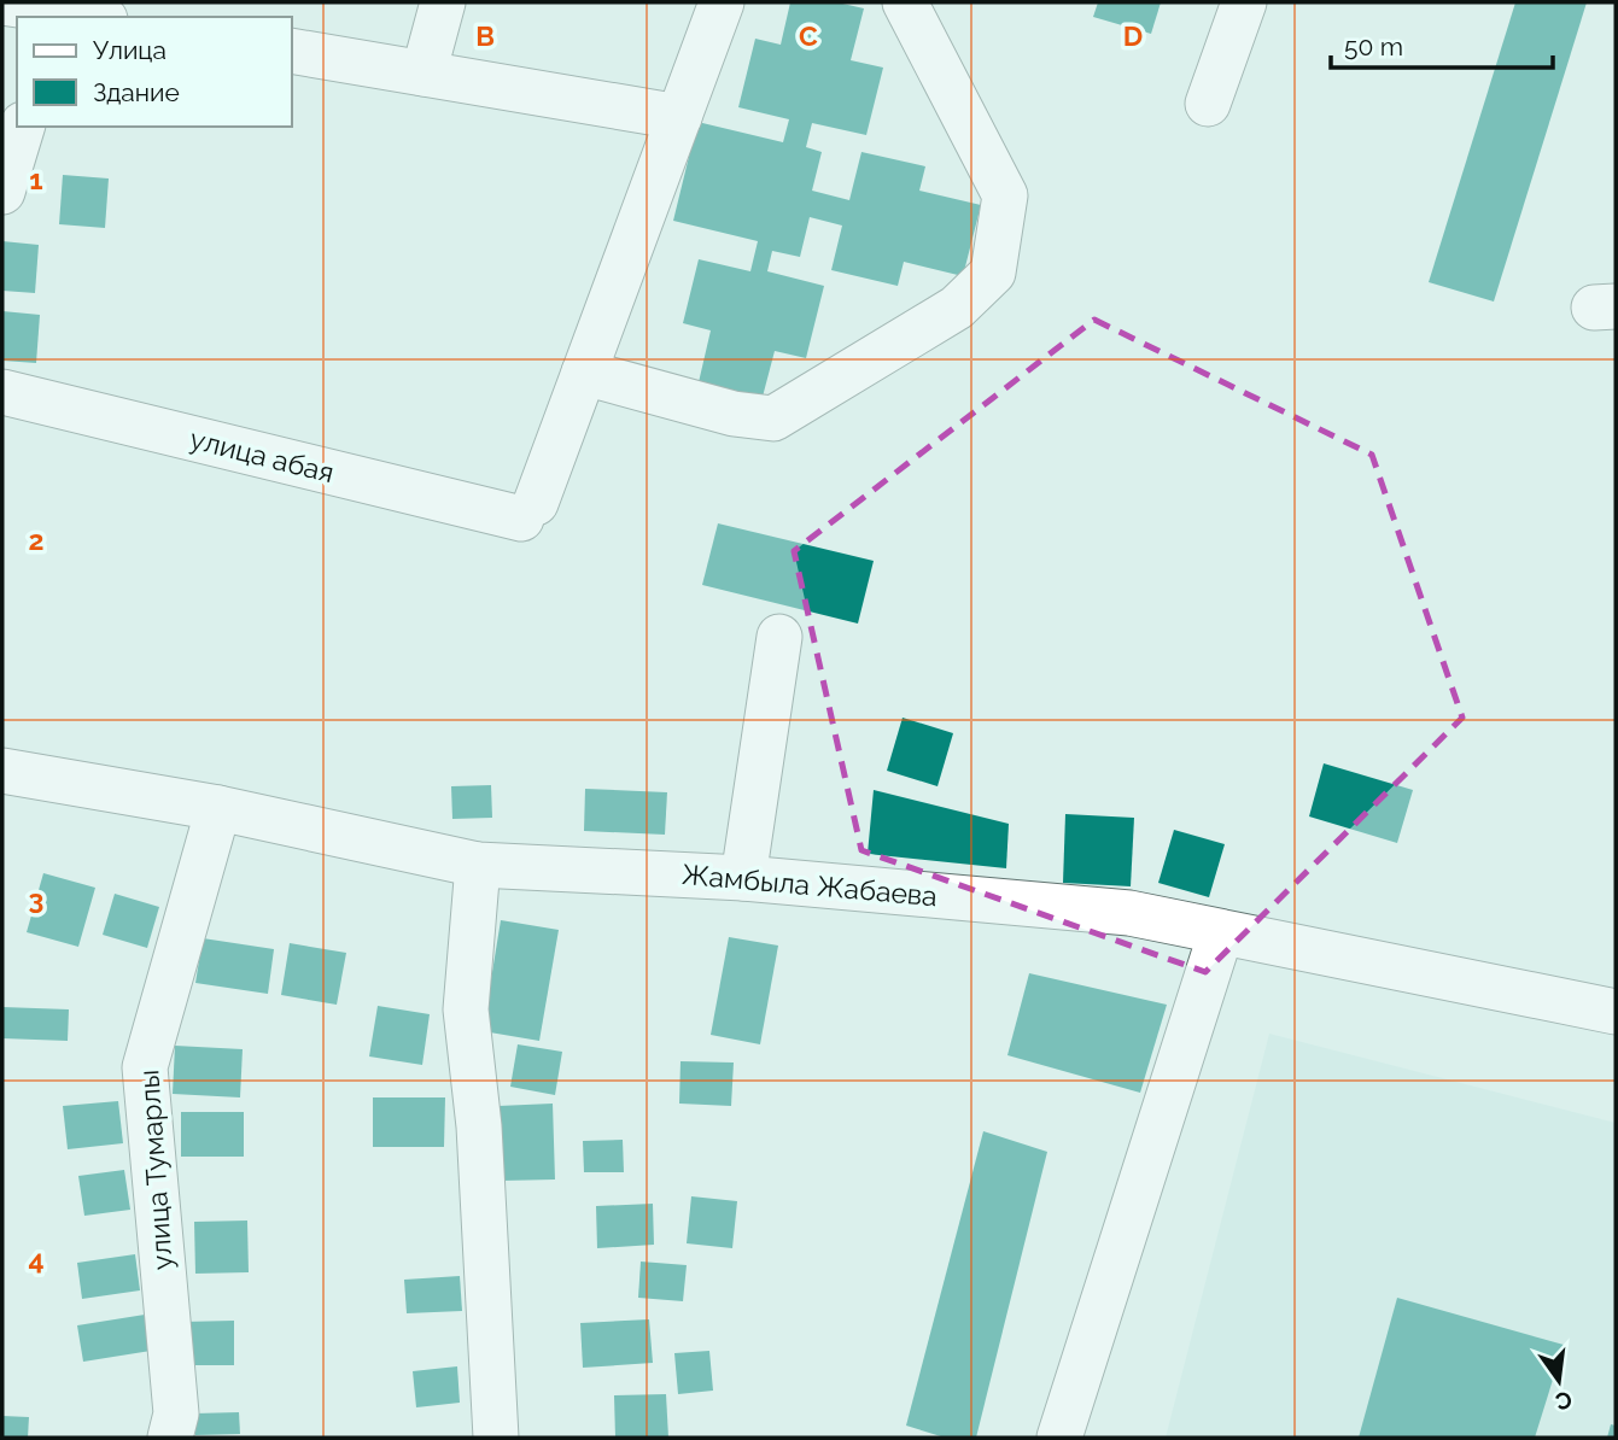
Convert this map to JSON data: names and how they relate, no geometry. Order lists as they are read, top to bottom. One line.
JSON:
{"streets":{"street":["улица абая","Жамбыла Жабаева","улица Тумарлы"]},"crossings":[["Жамбыла Жабаева","улица Тумарлы"]],"legend":["Улица","Здание"],"scale_bar":"50 m","north":"bottom","grid":{"columns":["B","C","D"],"rows":["1","2","3","4"]}}
